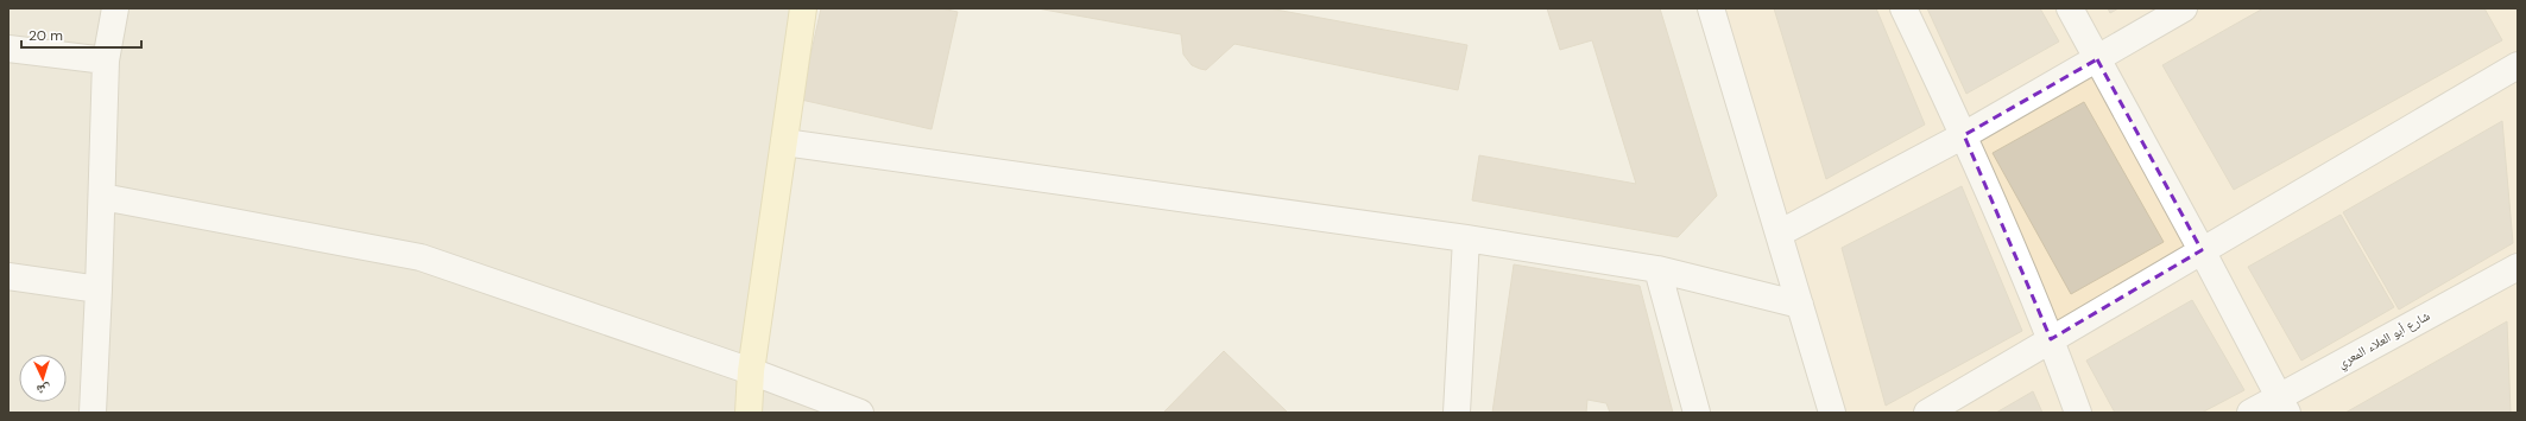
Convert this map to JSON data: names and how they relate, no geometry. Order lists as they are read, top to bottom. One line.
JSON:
{"streets":{"street":["شارع أبو العلاء المعري"]},"scale_bar":"20 m","north":"bottom"}
